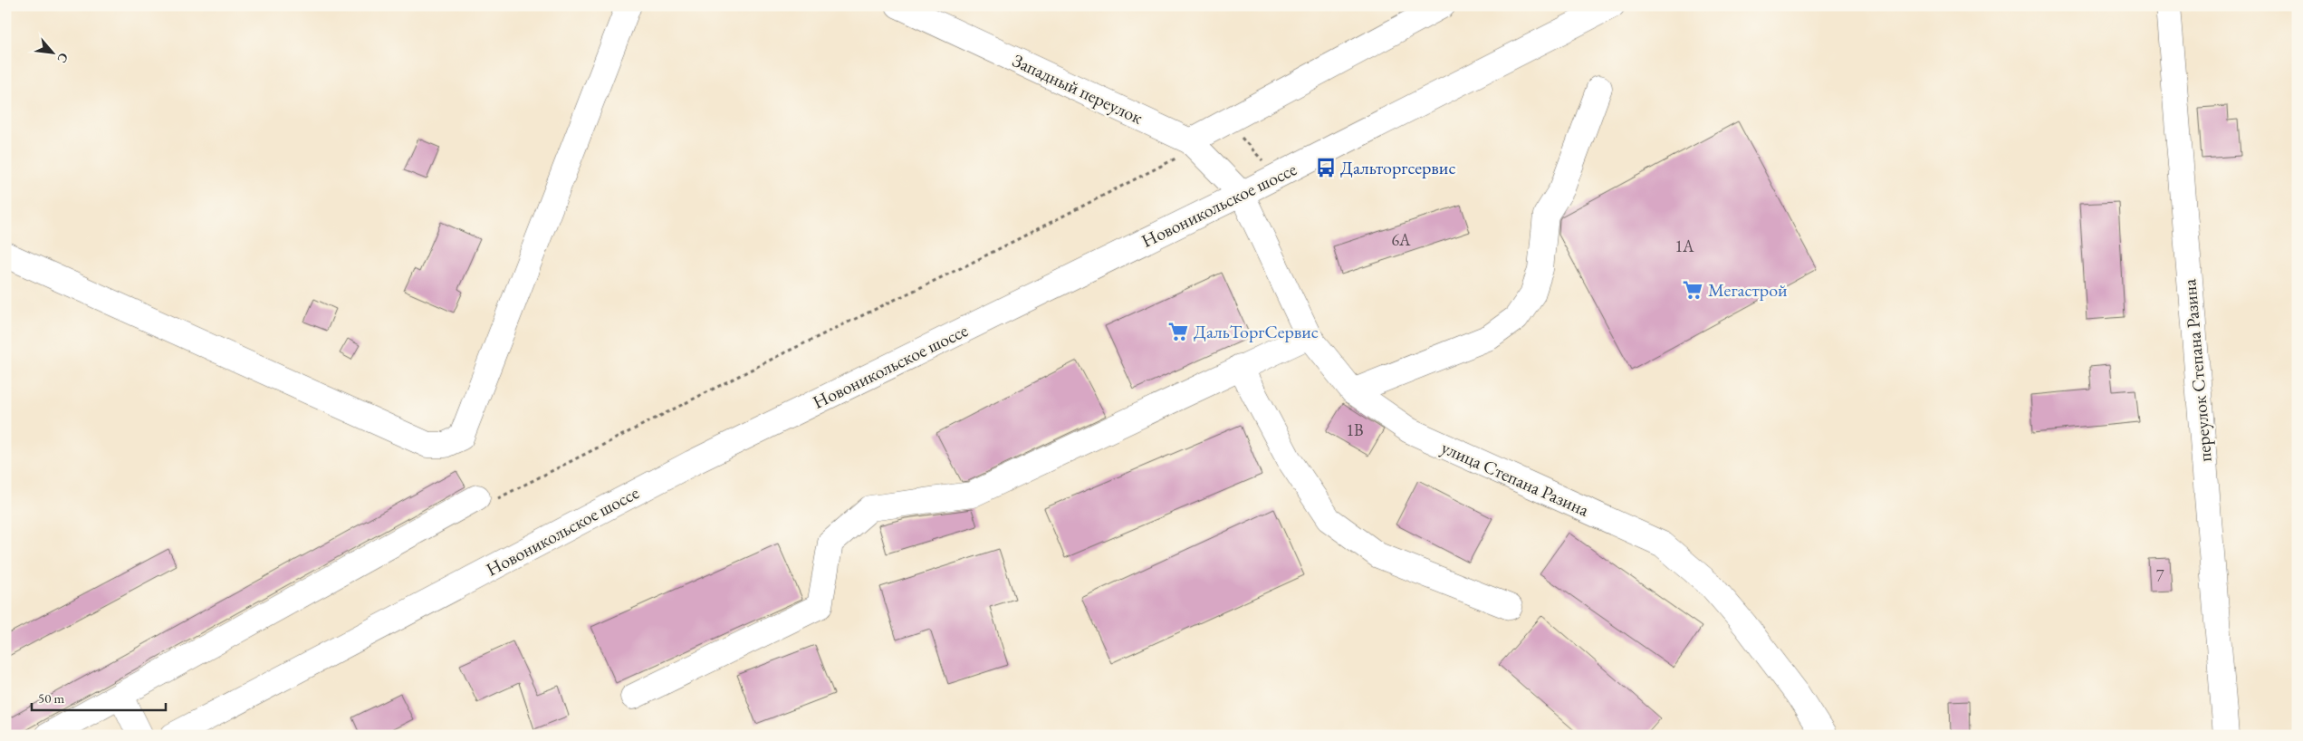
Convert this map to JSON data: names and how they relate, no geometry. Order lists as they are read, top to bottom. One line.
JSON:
{"streets":{"main road":["Западный переулок","Новоникольское шоссе","переулок Степана Разина","улица Степана Разина"]},"crossings":[["Западный переулок","Новоникольское шоссе"],["Западный переулок","улица Степана Разина"],["Новоникольское шоссе","улица Степана Разина"]],"places":{"bus stop":["Дальторгсервис"],"supermarket":["Мегастрой","ДальТоргСервис"]},"house_numbers":["6А","1А","1В","7"],"scale_bar":"50 m","north":"bottom right"}
